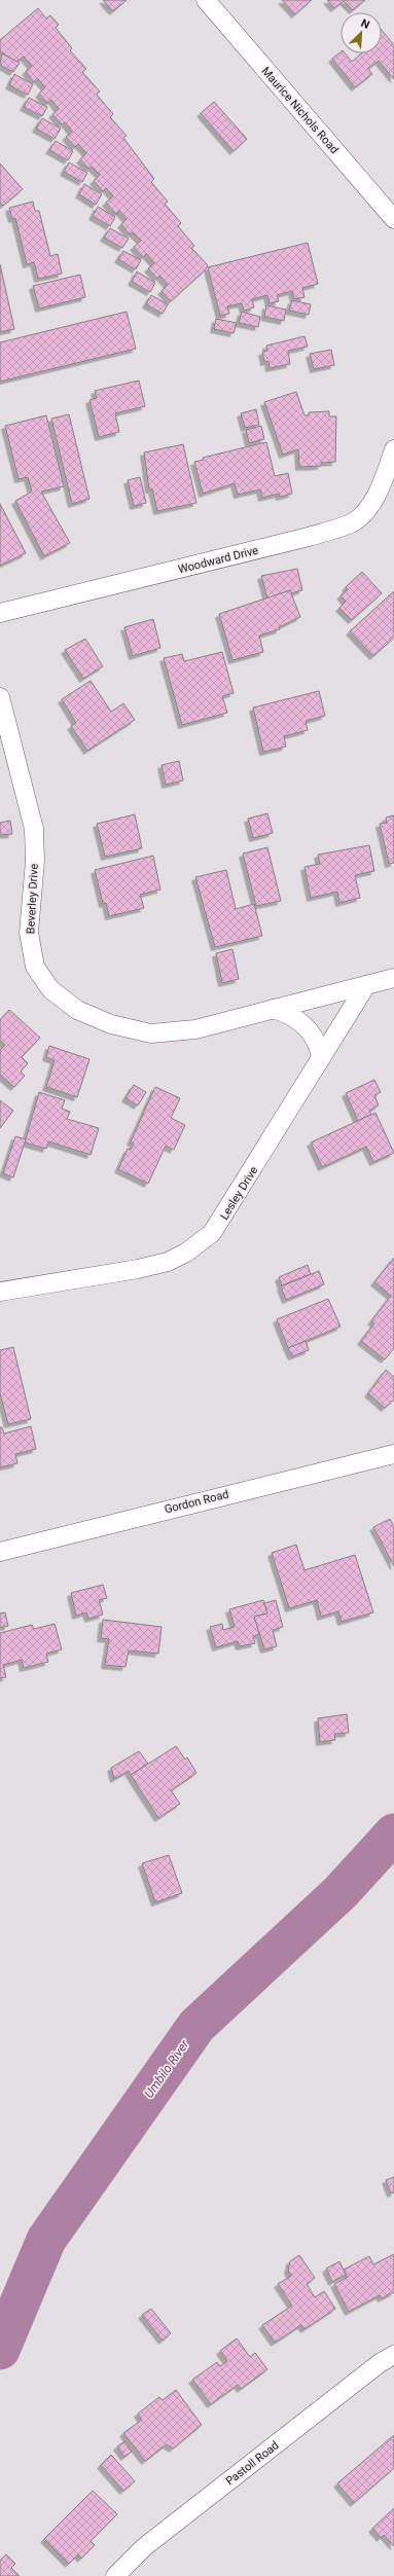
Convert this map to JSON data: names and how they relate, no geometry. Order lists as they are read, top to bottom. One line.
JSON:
{"streets":{"street":["Maurice Nichols Road","Woodward Drive","Beverley Drive","Lesley Drive","Gordon Road","Pastoll Road"]},"crossings":[["Beverley Drive","Lesley Drive"]],"water":["Umbilo River"],"north":"top right"}
